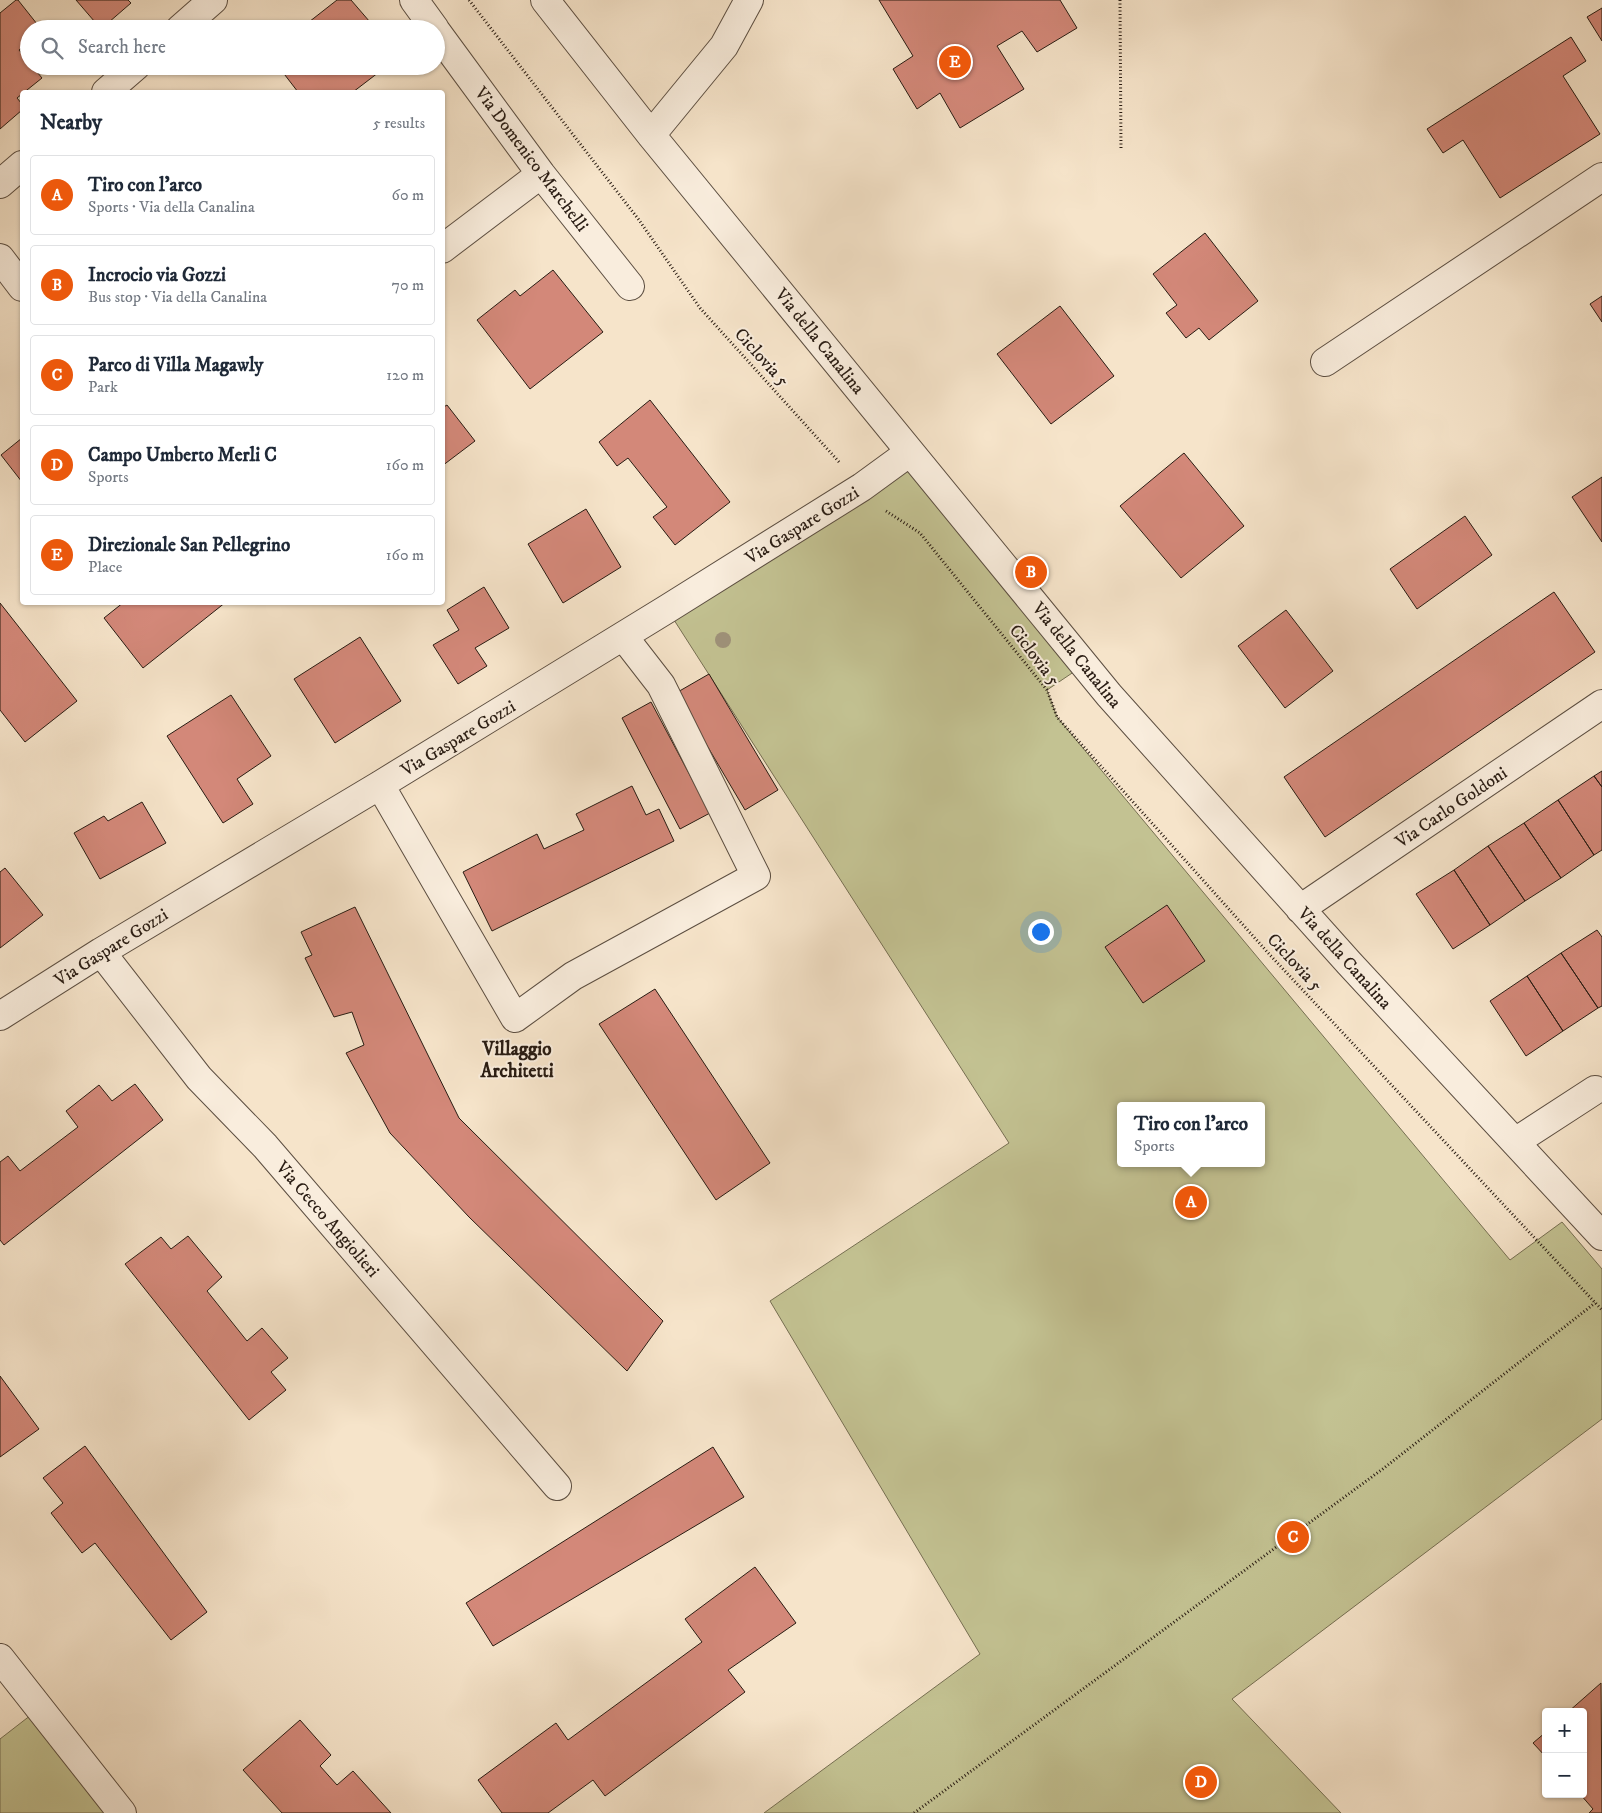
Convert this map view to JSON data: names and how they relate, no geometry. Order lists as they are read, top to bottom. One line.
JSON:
{"streets":{"street":["Via Domenico Marchelli","Via della Canalina","Via Gaspare Gozzi","Via Carlo Goldoni","Via Cecco Angiolieri"],"path":["Ciclovia 5"]},"crossings":[["Via della Canalina","Via Gaspare Gozzi"],["Via della Canalina","Via Carlo Goldoni"],["Ciclovia 5","Via Gaspare Gozzi"],["Via Gaspare Gozzi","Via Cecco Angiolieri"]],"districts":["Villaggio Architetti"],"page":{"search":"Search here","pins":["E","B","A","C","D"],"heading":["Nearby","5 results"],"list":[{"mark":"A","name":"Tiro con l'arco","note":"Sports · Via della Canalina","value":"60 m"},{"mark":"B","name":"Incrocio via Gozzi","note":"Bus stop · Via della Canalina","value":"70 m"},{"mark":"C","name":"Parco di Villa Magawly","note":"Park","value":"120 m"},{"mark":"D","name":"Campo Umberto Merli C","note":"Sports","value":"160 m"},{"mark":"E","name":"Direzionale San Pellegrino","note":"Place","value":"160 m"}],"popup":["Tiro con l'arco","Sports"],"map_buttons":["+","−"]}}
